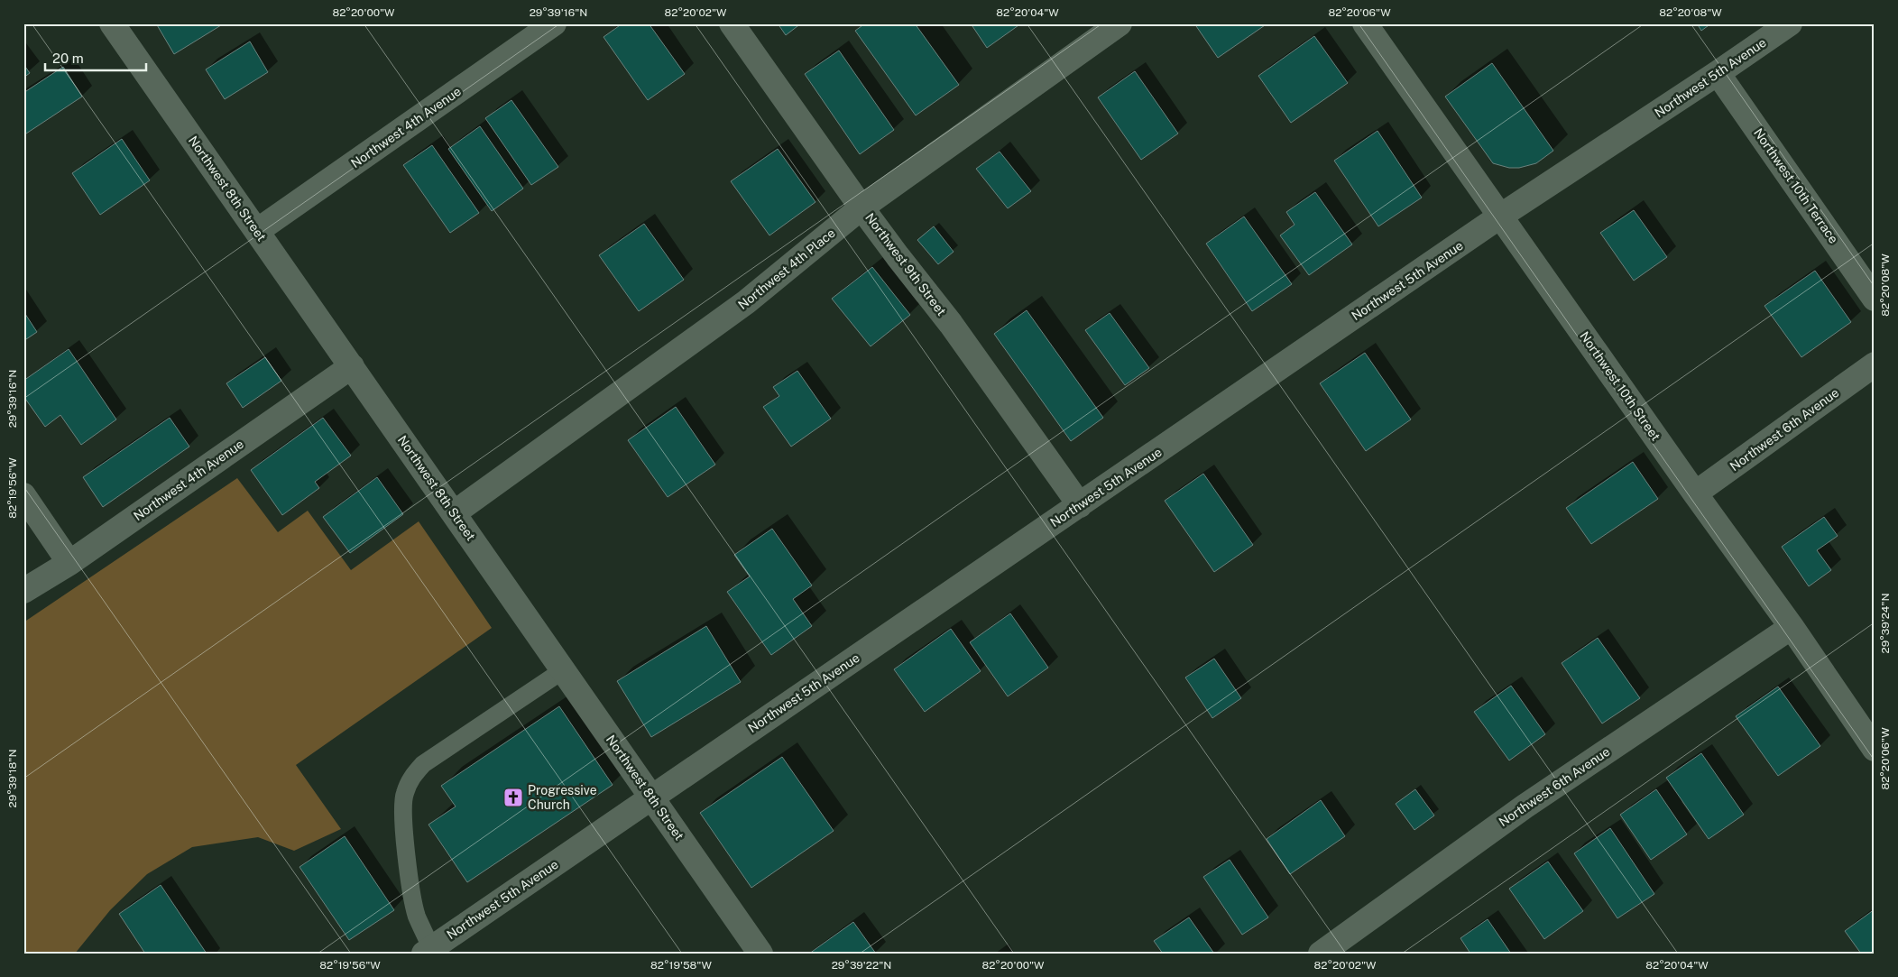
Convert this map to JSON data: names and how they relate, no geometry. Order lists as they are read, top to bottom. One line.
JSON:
{"streets":{"street":["Northwest 5th Avenue","Northwest 4th Avenue","Northwest 10th Terrace","Northwest 8th Street","Northwest 9th Street","Northwest 4th Place","Northwest 10th Street","Northwest 6th Avenue"]},"crossings":[["Northwest 5th Avenue","Northwest 10th Terrace"],["Northwest 5th Avenue","Northwest 8th Street"],["Northwest 5th Avenue","Northwest 9th Street"],["Northwest 5th Avenue","Northwest 10th Street"],["Northwest 4th Avenue","Northwest 8th Street"],["Northwest 8th Street","Northwest 4th Place"],["Northwest 9th Street","Northwest 4th Place"],["Northwest 10th Street","Northwest 6th Avenue"]],"places":{"church":["Progressive Church"]},"scale_bar":"20 m","coordinates":["82°20'00\"W","29°39'16\"N","82°20'02\"W","82°20'04\"W","82°20'06\"W","82°20'08\"W","82°19'56\"W","29°39'24\"N","29°39'18\"N","82°19'58\"W","29°39'22\"N"]}
